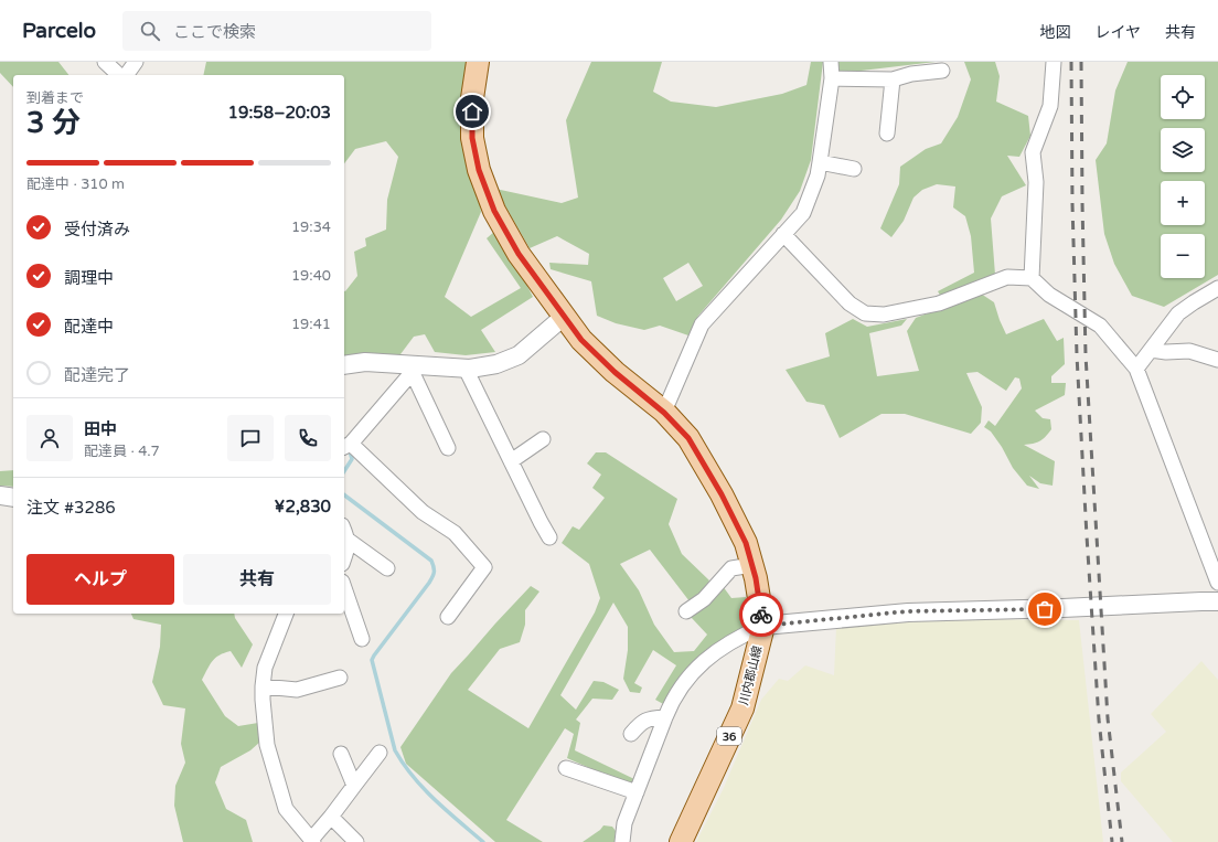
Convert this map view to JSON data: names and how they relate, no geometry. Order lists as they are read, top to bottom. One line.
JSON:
{"streets":{"main road":["川内郡山線","36"]},"page":{"header":"Parcelo","search":"ここで検索","nav":["地図","レイヤ","共有"],"map_buttons":["+","−"],"heading":["3 分","到着まで","19:58–20:03"],"panel":["田中","配達員 · 4.7","注文 #3286","¥2,830"],"bar":"配達中 · 310 m","list":[["受付済み","19:34"],["調理中","19:40"],["配達中","19:41"],"配達完了"],"buttons":["ヘルプ","共有"]}}
